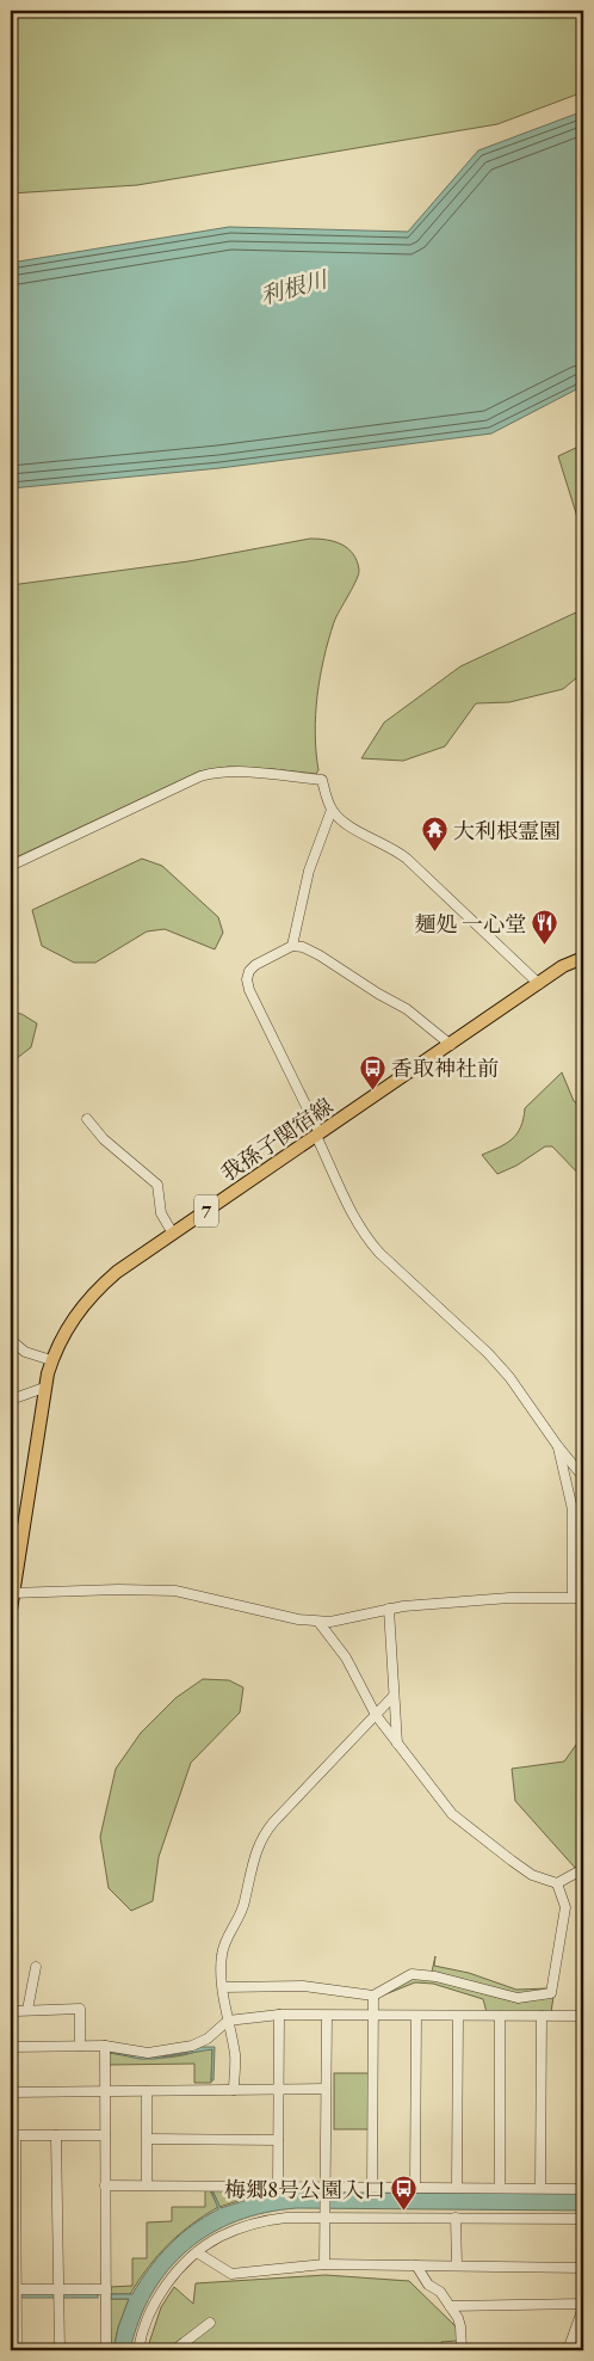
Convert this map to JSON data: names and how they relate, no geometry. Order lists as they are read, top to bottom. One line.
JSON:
{"streets":{"main road":["我孫子関宿線","7"]},"water":["利根川"],"places":{"temple":["大利根霊園"],"restaurant":["麺処 一心堂"],"bus stop":["香取神社前","梅郷8号公園入口"]}}
